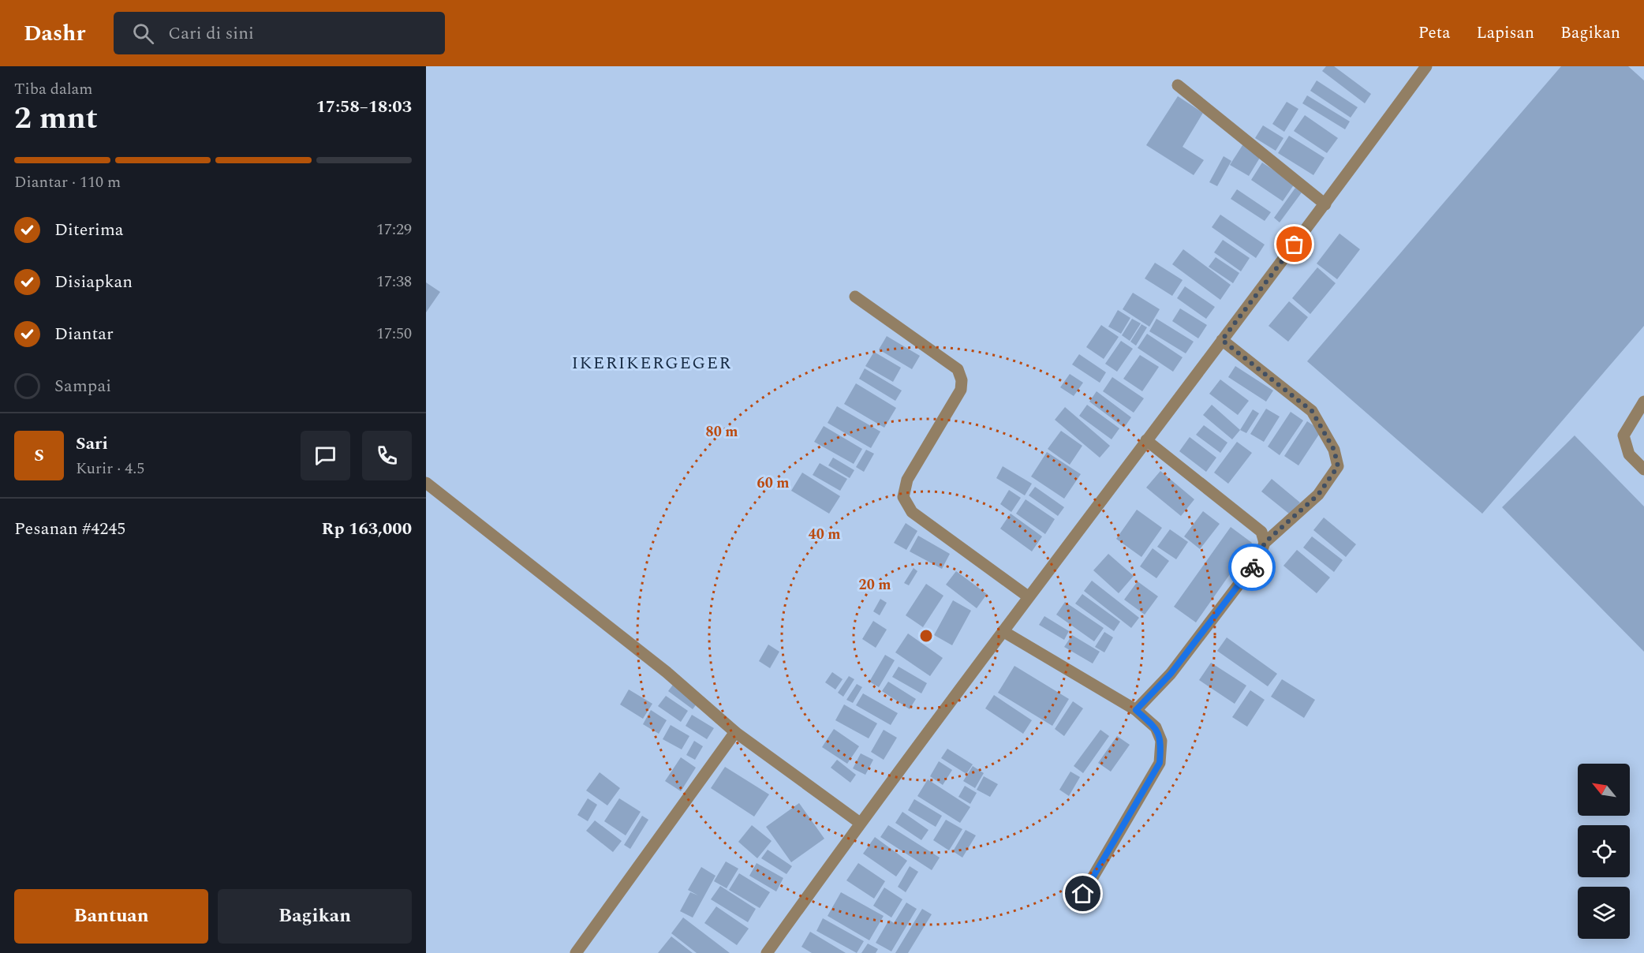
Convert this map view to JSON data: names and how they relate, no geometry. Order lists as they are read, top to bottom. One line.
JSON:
{"districts":["IKERIKERGEGER"],"north":"top left","page":{"header":"Dashr","search":"Cari di sini","nav":["Peta","Lapisan","Bagikan"],"heading":["2 mnt","Tiba dalam","17:58–18:03"],"panel":["Sari","Kurir · 4.5","Pesanan #4245","Rp 163,000"],"bar":"Diantar · 110 m","list":[["Diterima","17:29"],["Disiapkan","17:38"],["Diantar","17:50"],"Sampai"],"round":"S","buttons":["Bantuan","Bagikan"]},"rings":["80 m","60 m","40 m","20 m"]}
